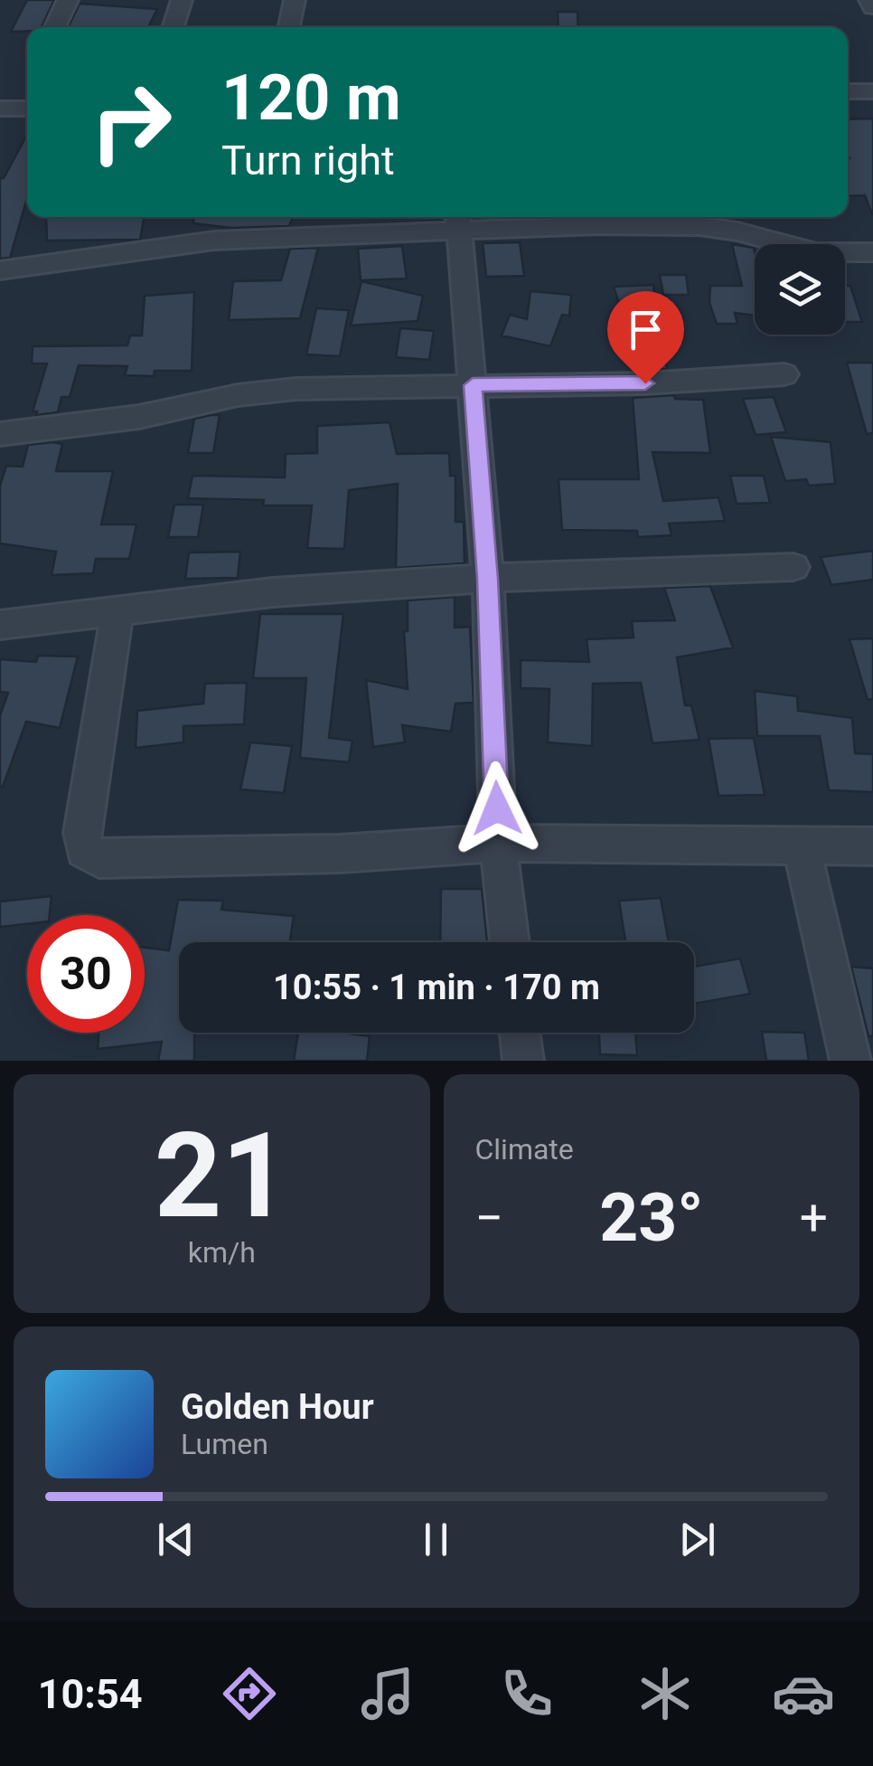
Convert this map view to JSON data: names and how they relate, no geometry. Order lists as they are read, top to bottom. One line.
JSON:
{"page":{"turn":["120 m","Turn right"],"limit":"30","trip":"10:55 · 1 min · 170 m","tile":[["21","km/h"],"Climate"],"heat":["−","23°","+"],"song":["Golden Hour","Lumen"],"tabs":"10:54"}}
